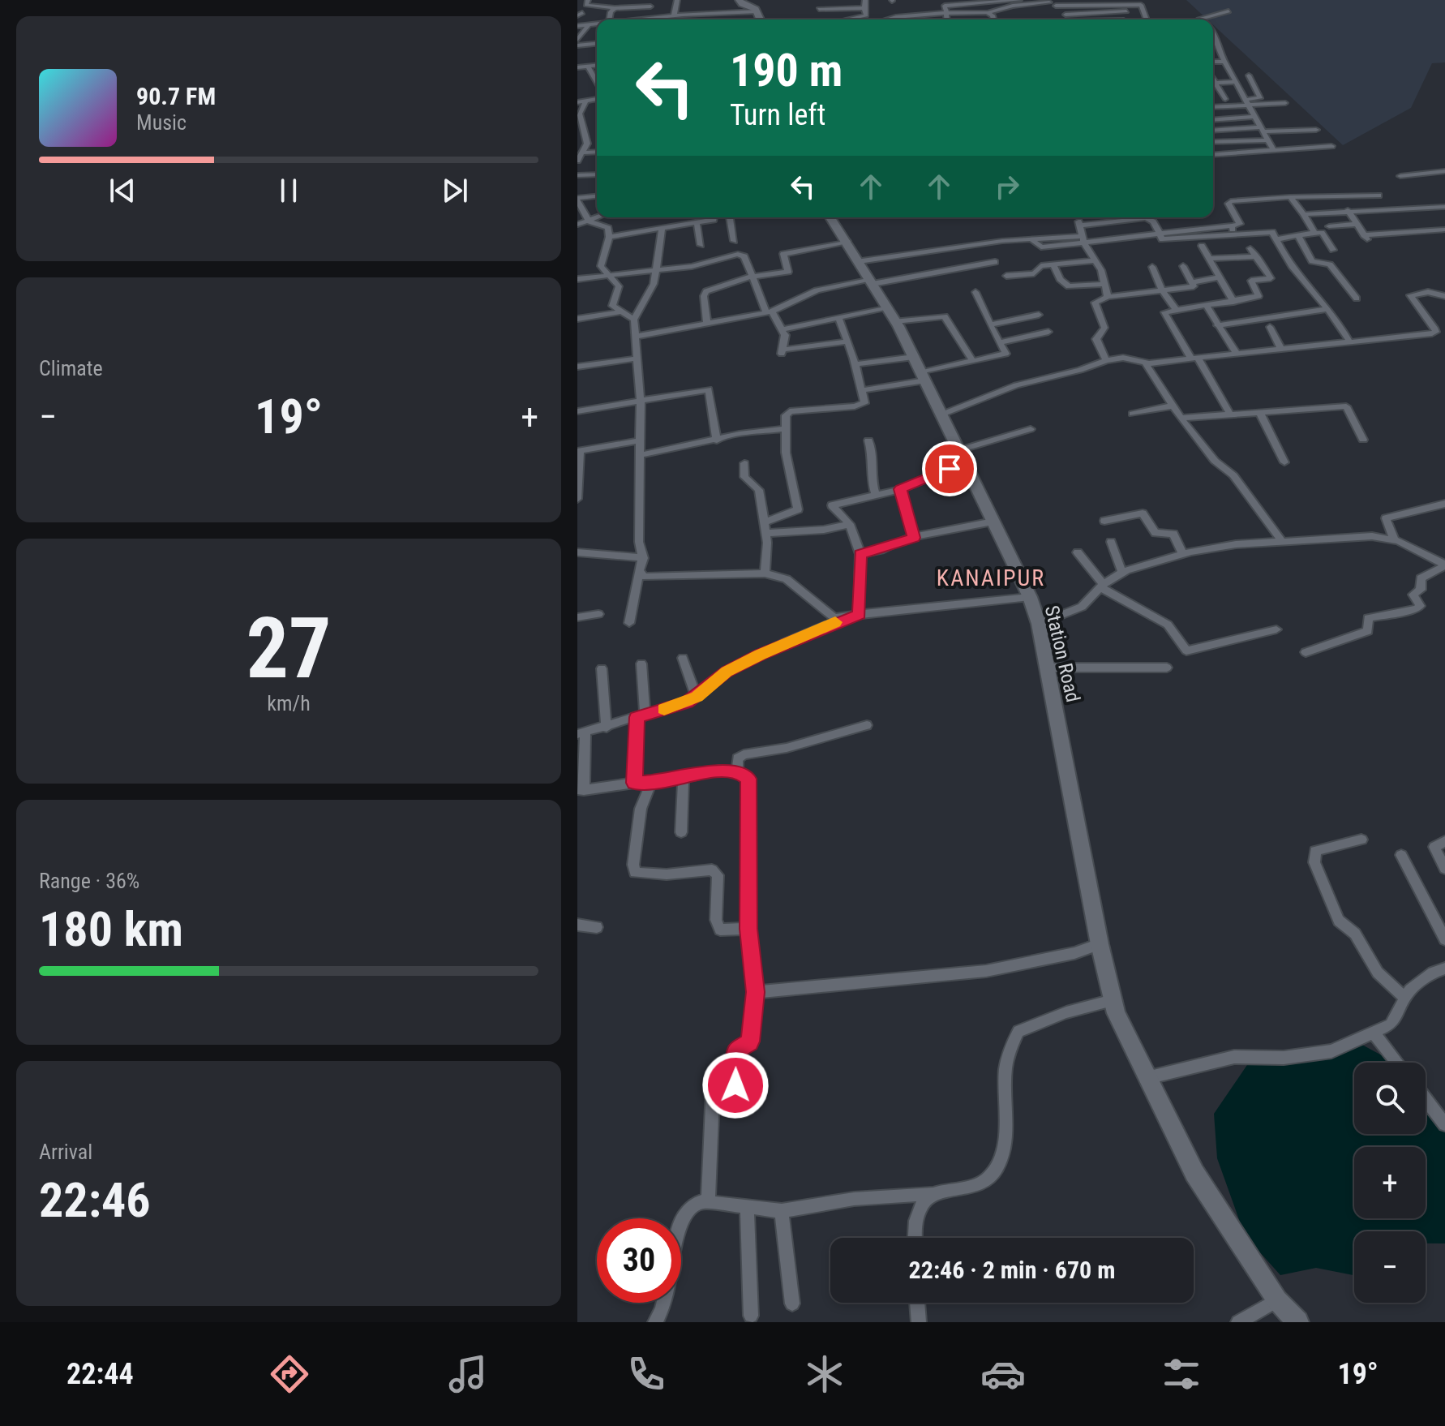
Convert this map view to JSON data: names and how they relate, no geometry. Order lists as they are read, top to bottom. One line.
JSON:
{"streets":{"main road":["Station Road"]},"districts":["KANAIPUR"],"page":{"turn":["190 m","Turn left"],"song":["90.7 FM","Music"],"tile":["Climate",["27","km/h"],["Range · 36%","180 km"],["Arrival","22:46"]],"heat":["−","19°","+"],"map_buttons":["+","−"],"limit":"30","trip":"22:46 · 2 min · 670 m","tabs":["22:44","19°"]}}
